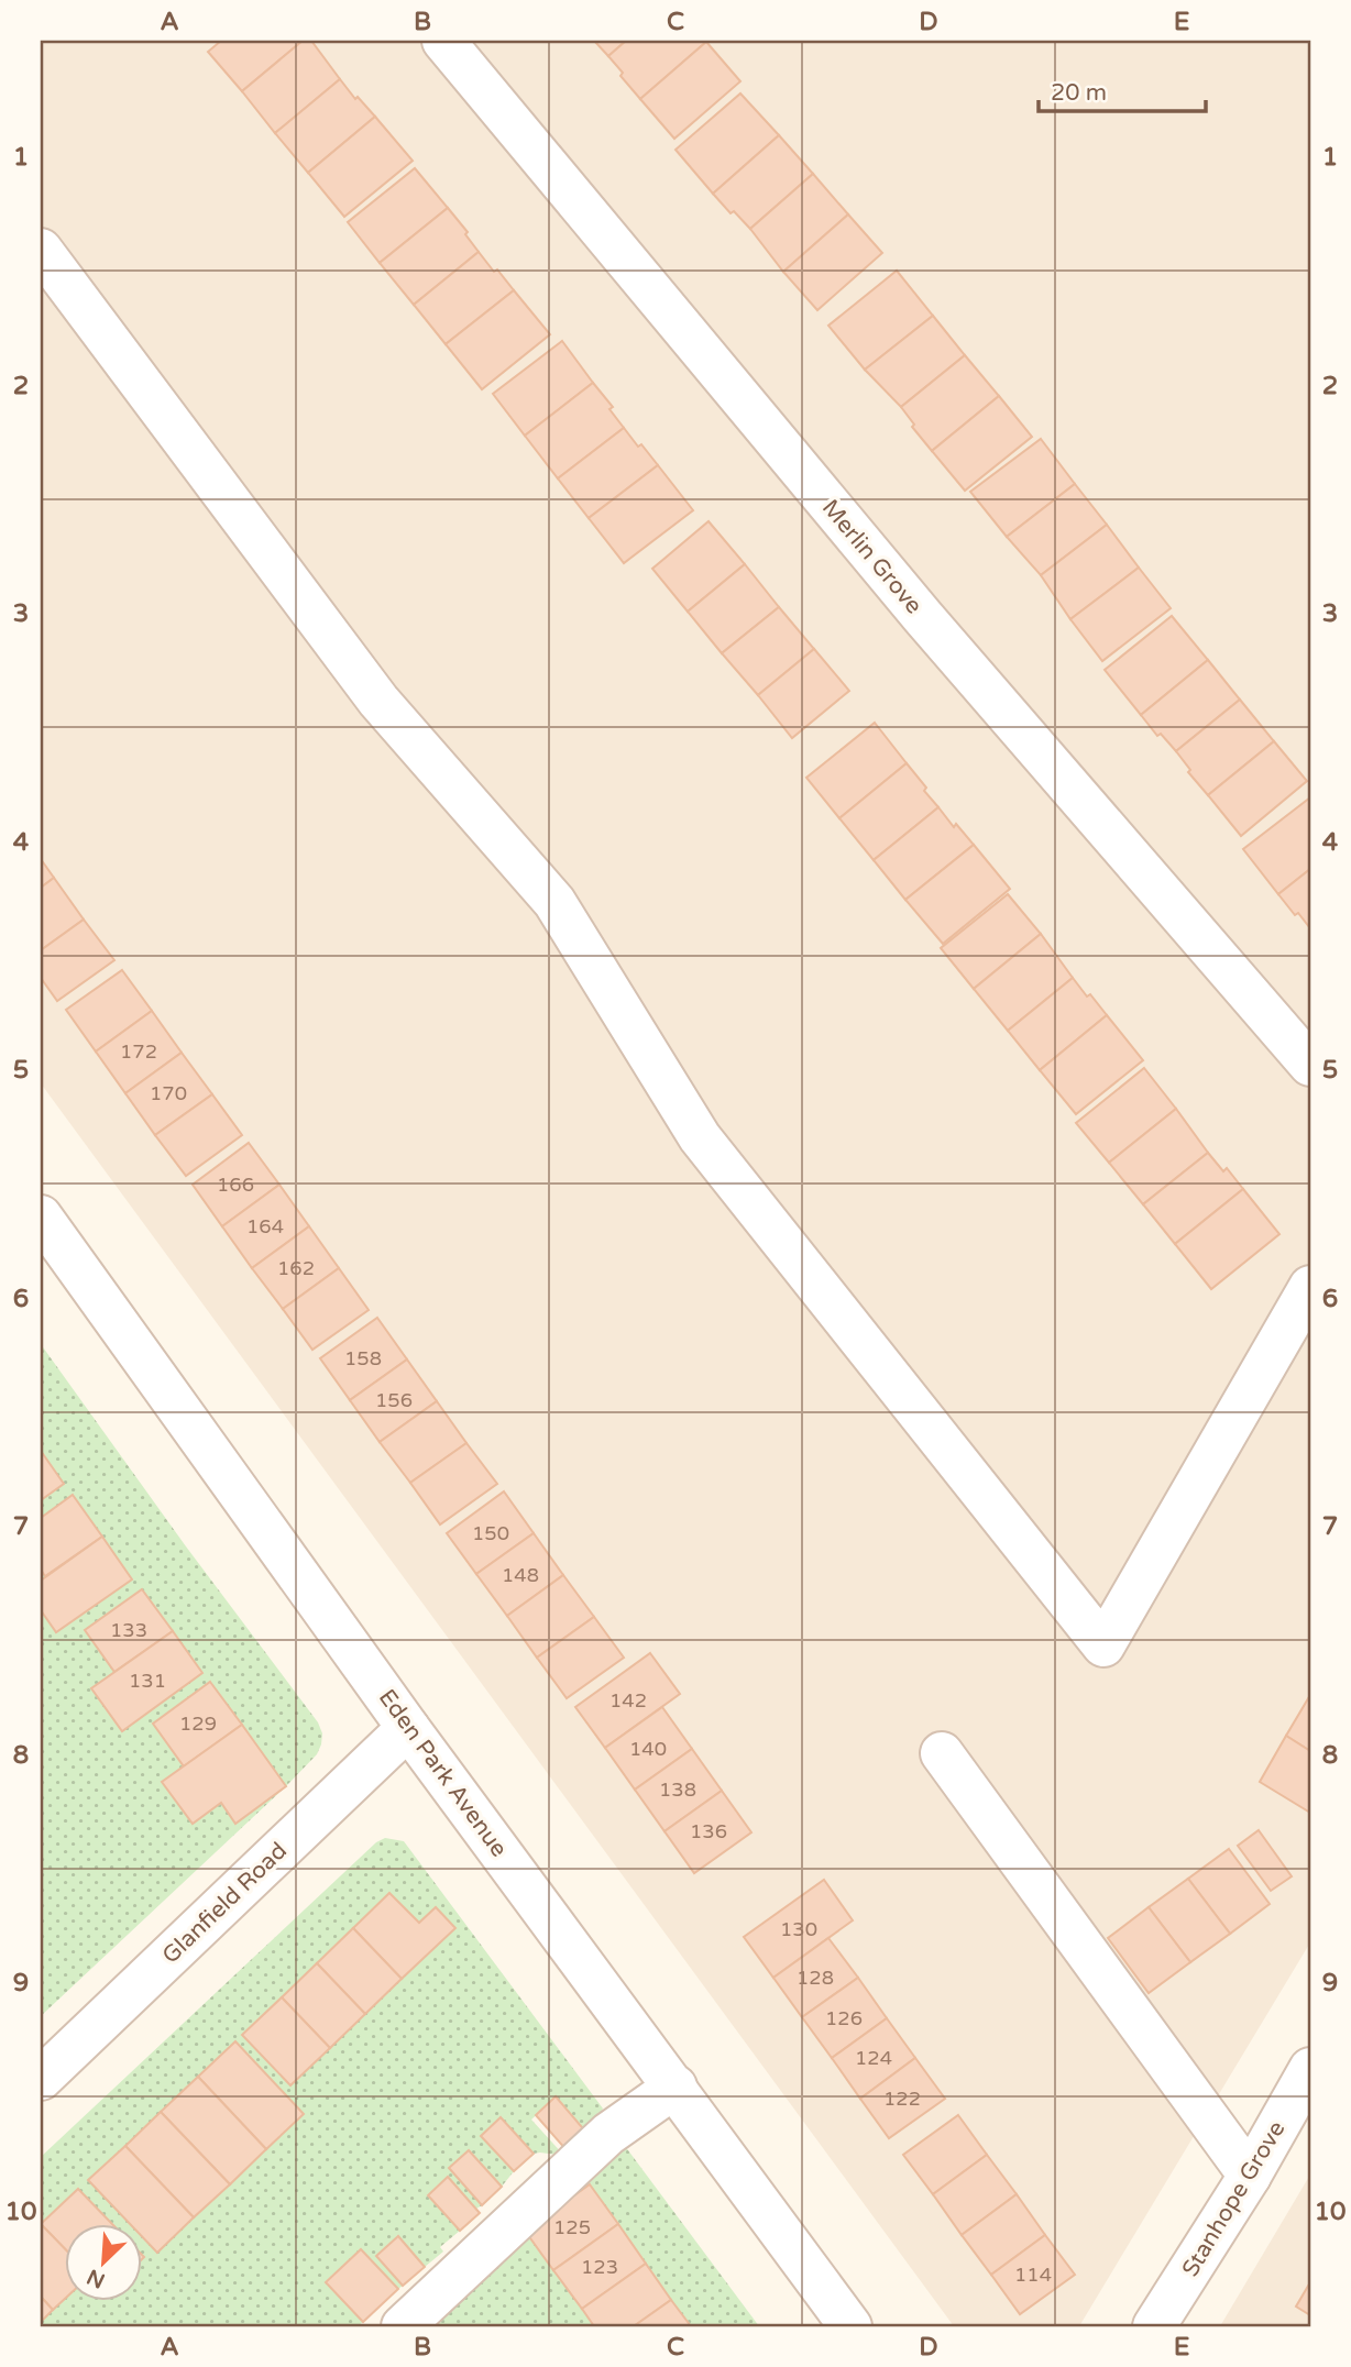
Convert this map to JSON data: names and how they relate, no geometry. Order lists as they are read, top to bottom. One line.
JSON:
{"streets":{"street":["Merlin Grove","Eden Park Avenue","Glanfield Road","Stanhope Grove"]},"crossings":[["Eden Park Avenue","Glanfield Road"]],"house_numbers":["172","170","166","164","162","158","156","150","148","133","131","142","129","140","138","136","130","128","126","124","122","125","123","114"],"scale_bar":"20 m","north":"bottom left","grid":{"columns":["A","B","C","D","E"],"rows":["1","2","3","4","5","6","7","8","9","10"]}}
